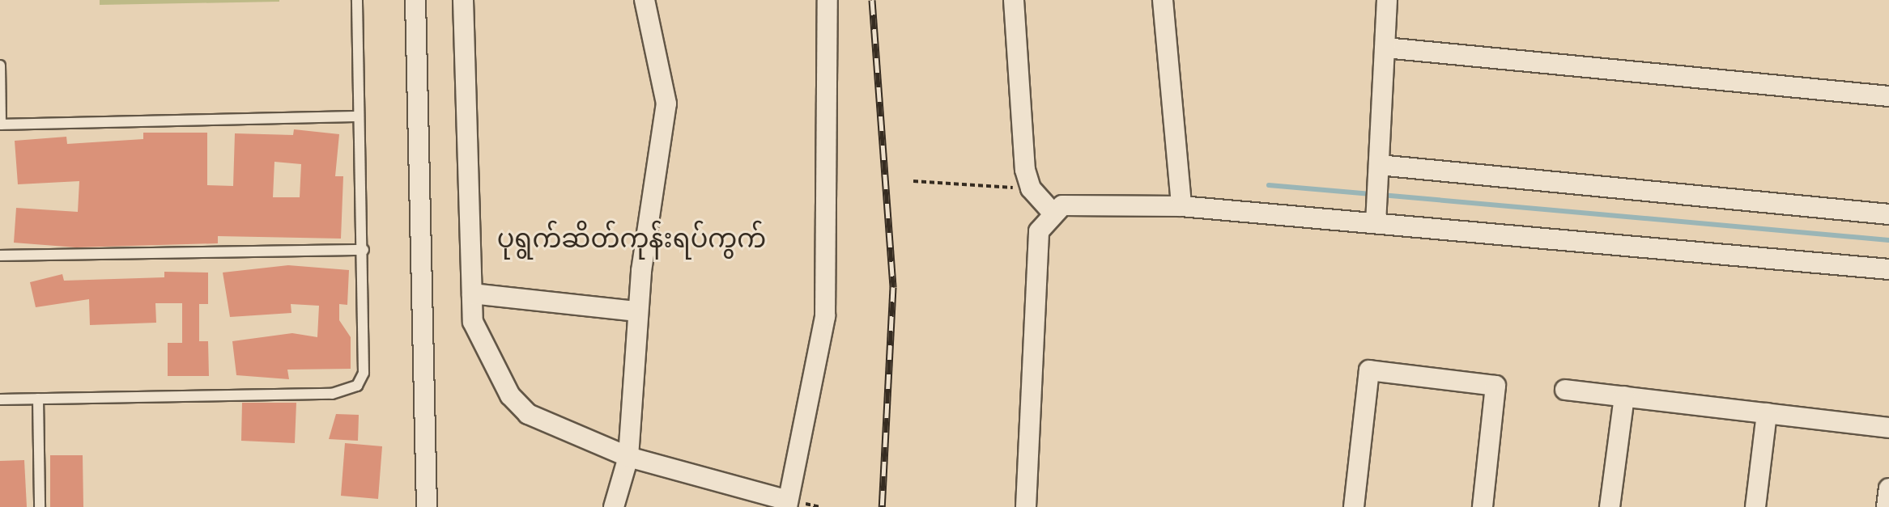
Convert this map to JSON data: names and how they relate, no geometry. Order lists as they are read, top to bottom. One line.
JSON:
{"districts":["ပုရွက်ဆိတ်ကုန်းရပ်ကွက်"]}
